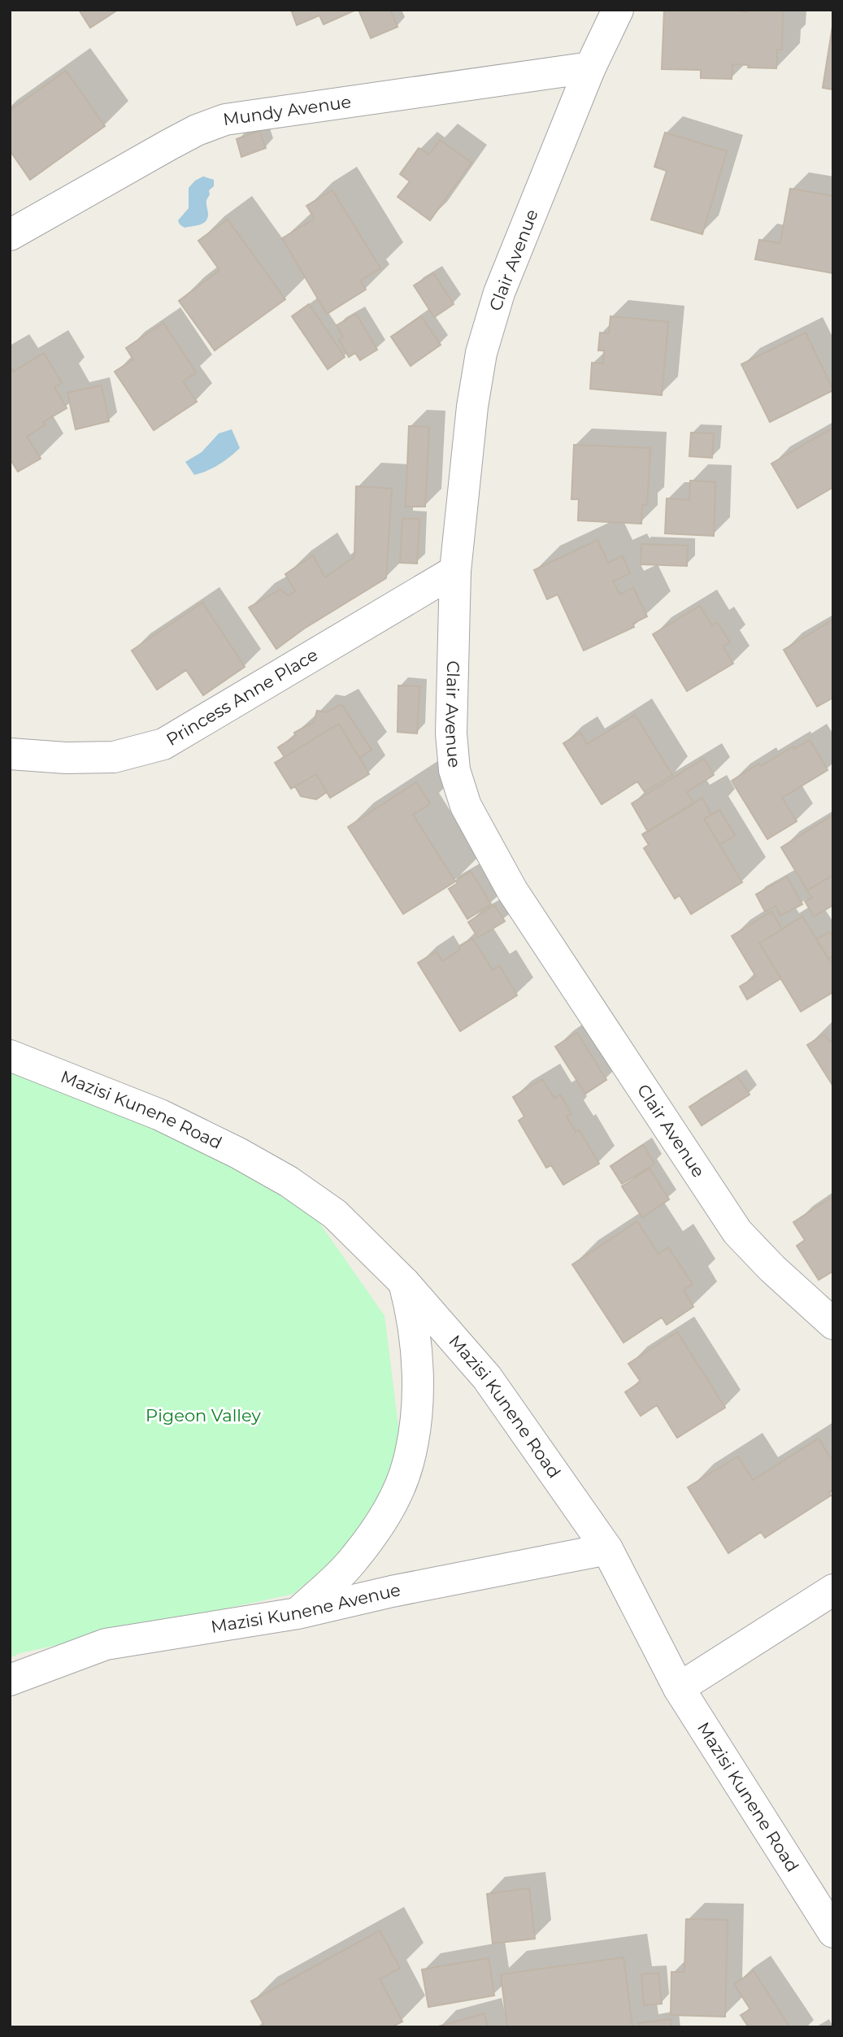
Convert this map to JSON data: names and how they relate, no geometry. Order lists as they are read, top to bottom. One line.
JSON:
{"streets":{"street":["Mundy Avenue","Clair Avenue","Princess Anne Place","Mazisi Kunene Road","Mazisi Kunene Avenue"]},"crossings":[["Mundy Avenue","Clair Avenue"],["Clair Avenue","Princess Anne Place"],["Mazisi Kunene Road","Mazisi Kunene Avenue"]],"parks":["Pigeon Valley"]}
